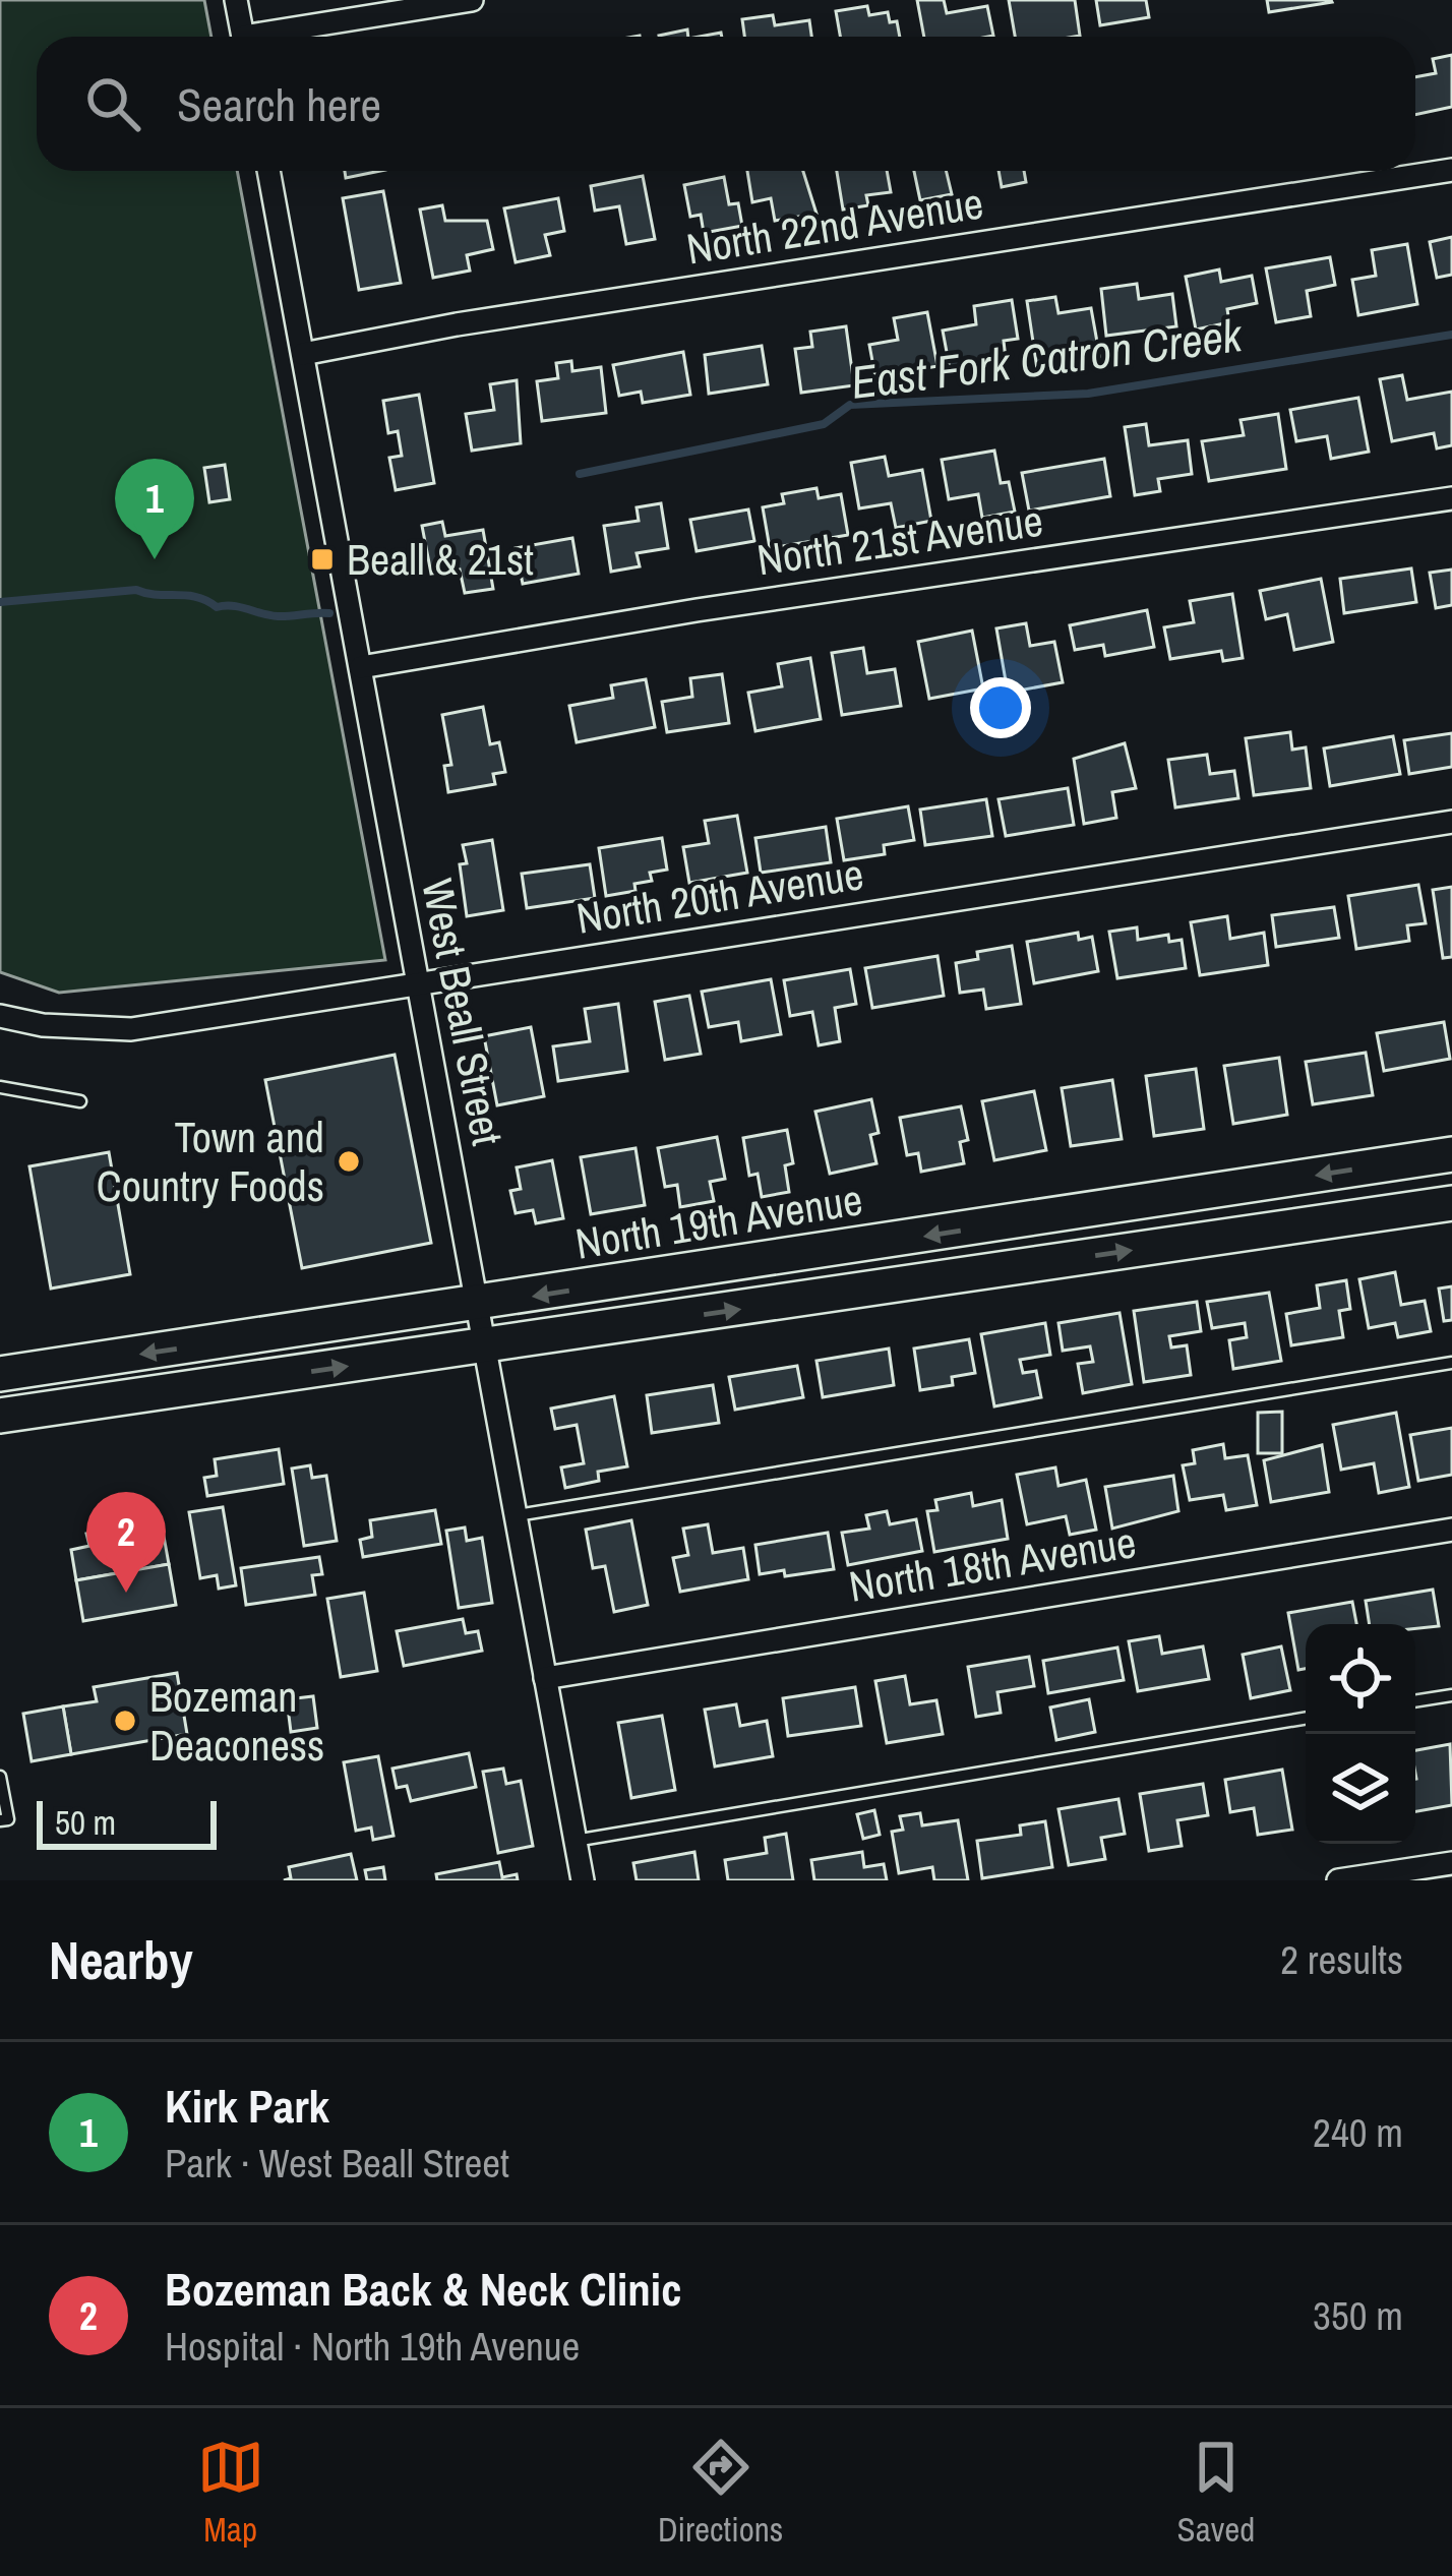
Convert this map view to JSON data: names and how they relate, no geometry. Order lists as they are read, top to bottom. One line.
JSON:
{"streets":{"main road":["North 19th Avenue"],"street":["North 22nd Avenue","North 21st Avenue","North 20th Avenue","West Beall Street","North 18th Avenue"]},"crossings":[["North 22nd Avenue","West Beall Street"],["North 21st Avenue","West Beall Street"],["North 20th Avenue","West Beall Street"],["West Beall Street","North 19th Avenue"],["West Beall Street","North 18th Avenue"]],"water":["East Fork Catron Creek"],"places":{"transit":["Beall & 21st"],"other":["Town and Country Foods","Bozeman Deaconess"]},"scale_bar":"50 m","page":{"search":"Search here","pins":["1","2"],"scale":"50 m","heading":["Nearby","2 results"],"list":[{"mark":"1","name":"Kirk Park","note":"Park · West Beall Street","value":"240 m"},{"mark":"2","name":"Bozeman Back & Neck Clinic","note":"Hospital · North 19th Avenue","value":"350 m"}],"nav":["Map","Directions","Saved"]}}
